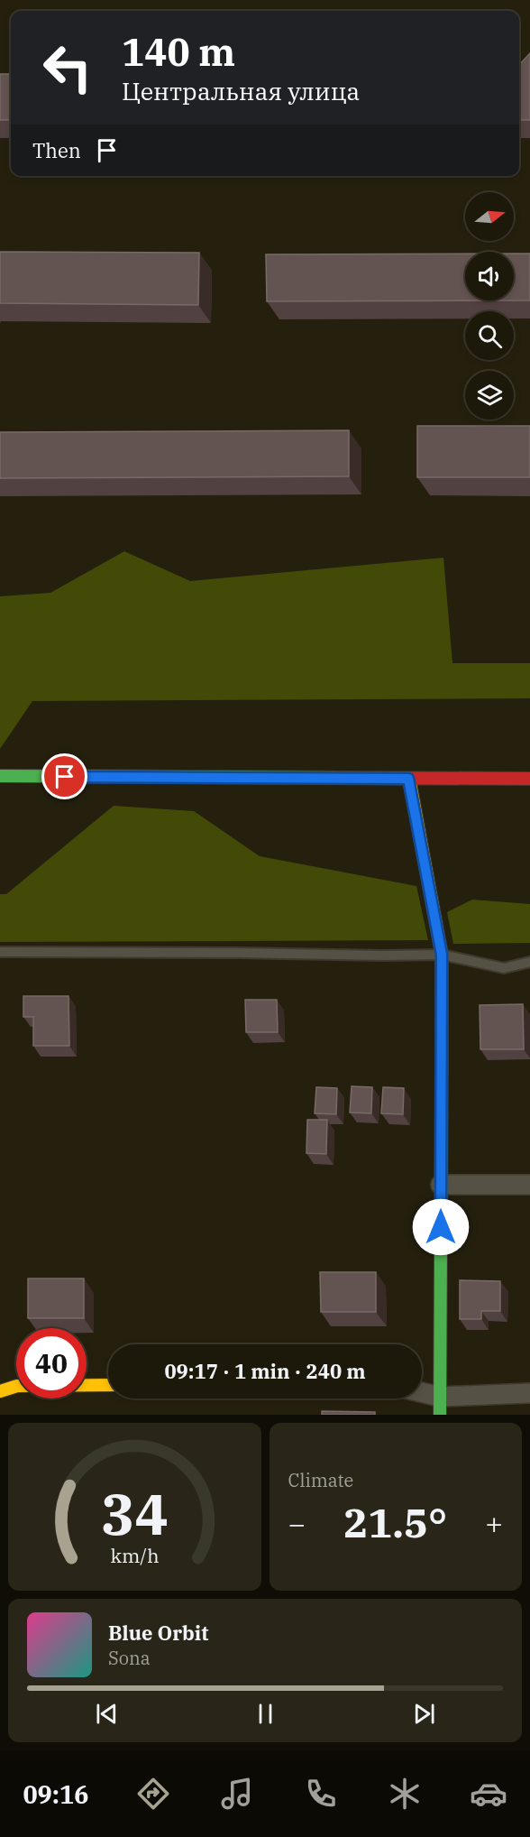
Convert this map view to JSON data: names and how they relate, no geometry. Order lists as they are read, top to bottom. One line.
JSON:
{"north":"right","page":{"turn":["140 m","Центральная улица"],"then":"Then","limit":"40","trip":"09:17 · 1 min · 240 m","tile":"Climate","heat":["−","21.5°","+"],"song":["Blue Orbit","Sona"],"tabs":"09:16","gauge":["34","km/h"]}}
